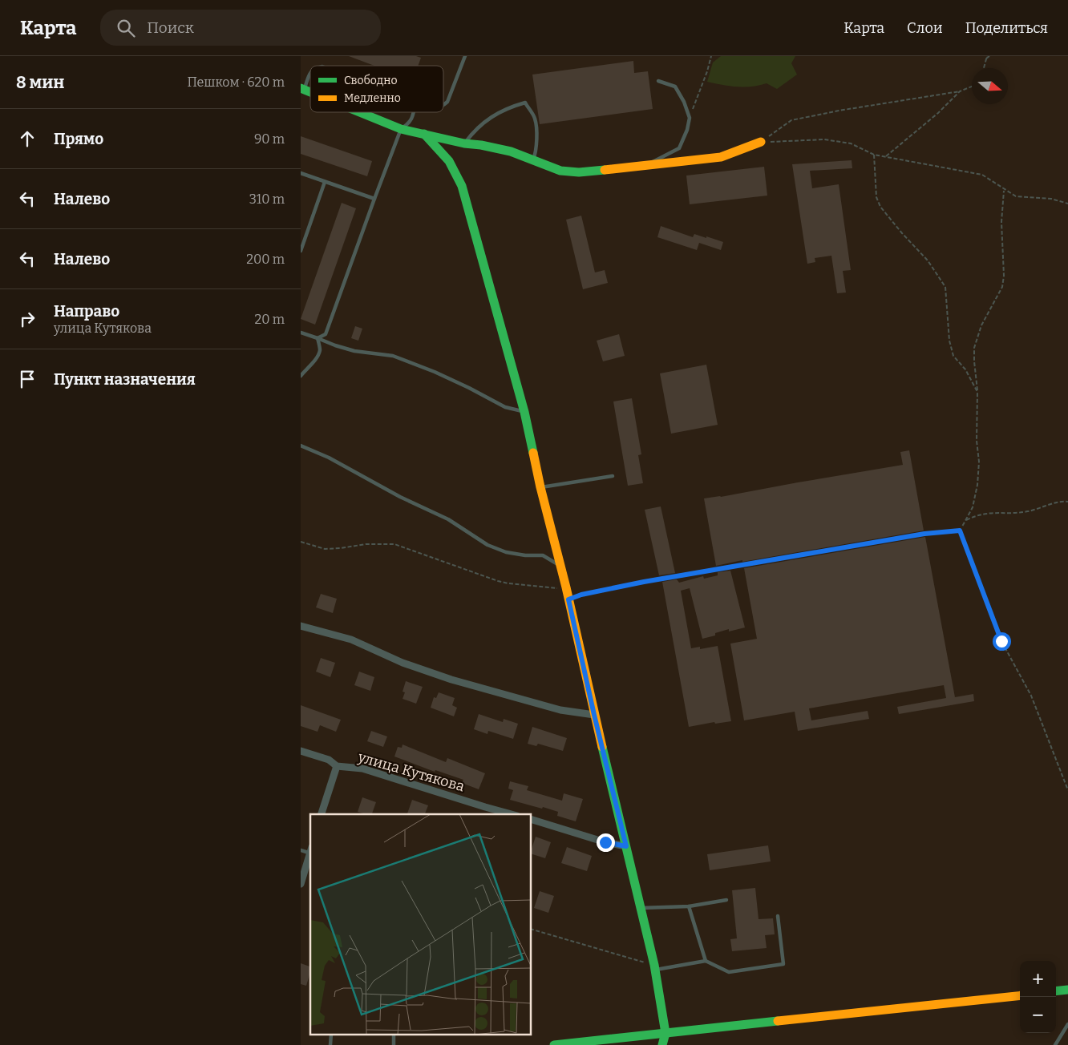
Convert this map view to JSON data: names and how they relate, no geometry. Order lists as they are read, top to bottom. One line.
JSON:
{"streets":{"street":["улица Кутякова"]},"legend":["Свободно","Медленно"],"north":"right","page":{"header":"Карта","search":"Поиск","nav":["Карта","Слои","Поделиться"],"heading":["8 мин","Пешком · 620 m"],"list":[["Прямо","90 m"],["Налево","310 m"],["Налево","200 m"],["Направо","улица Кутякова","20 m"],"Пункт назначения"],"map_buttons":["+","−"]}}
